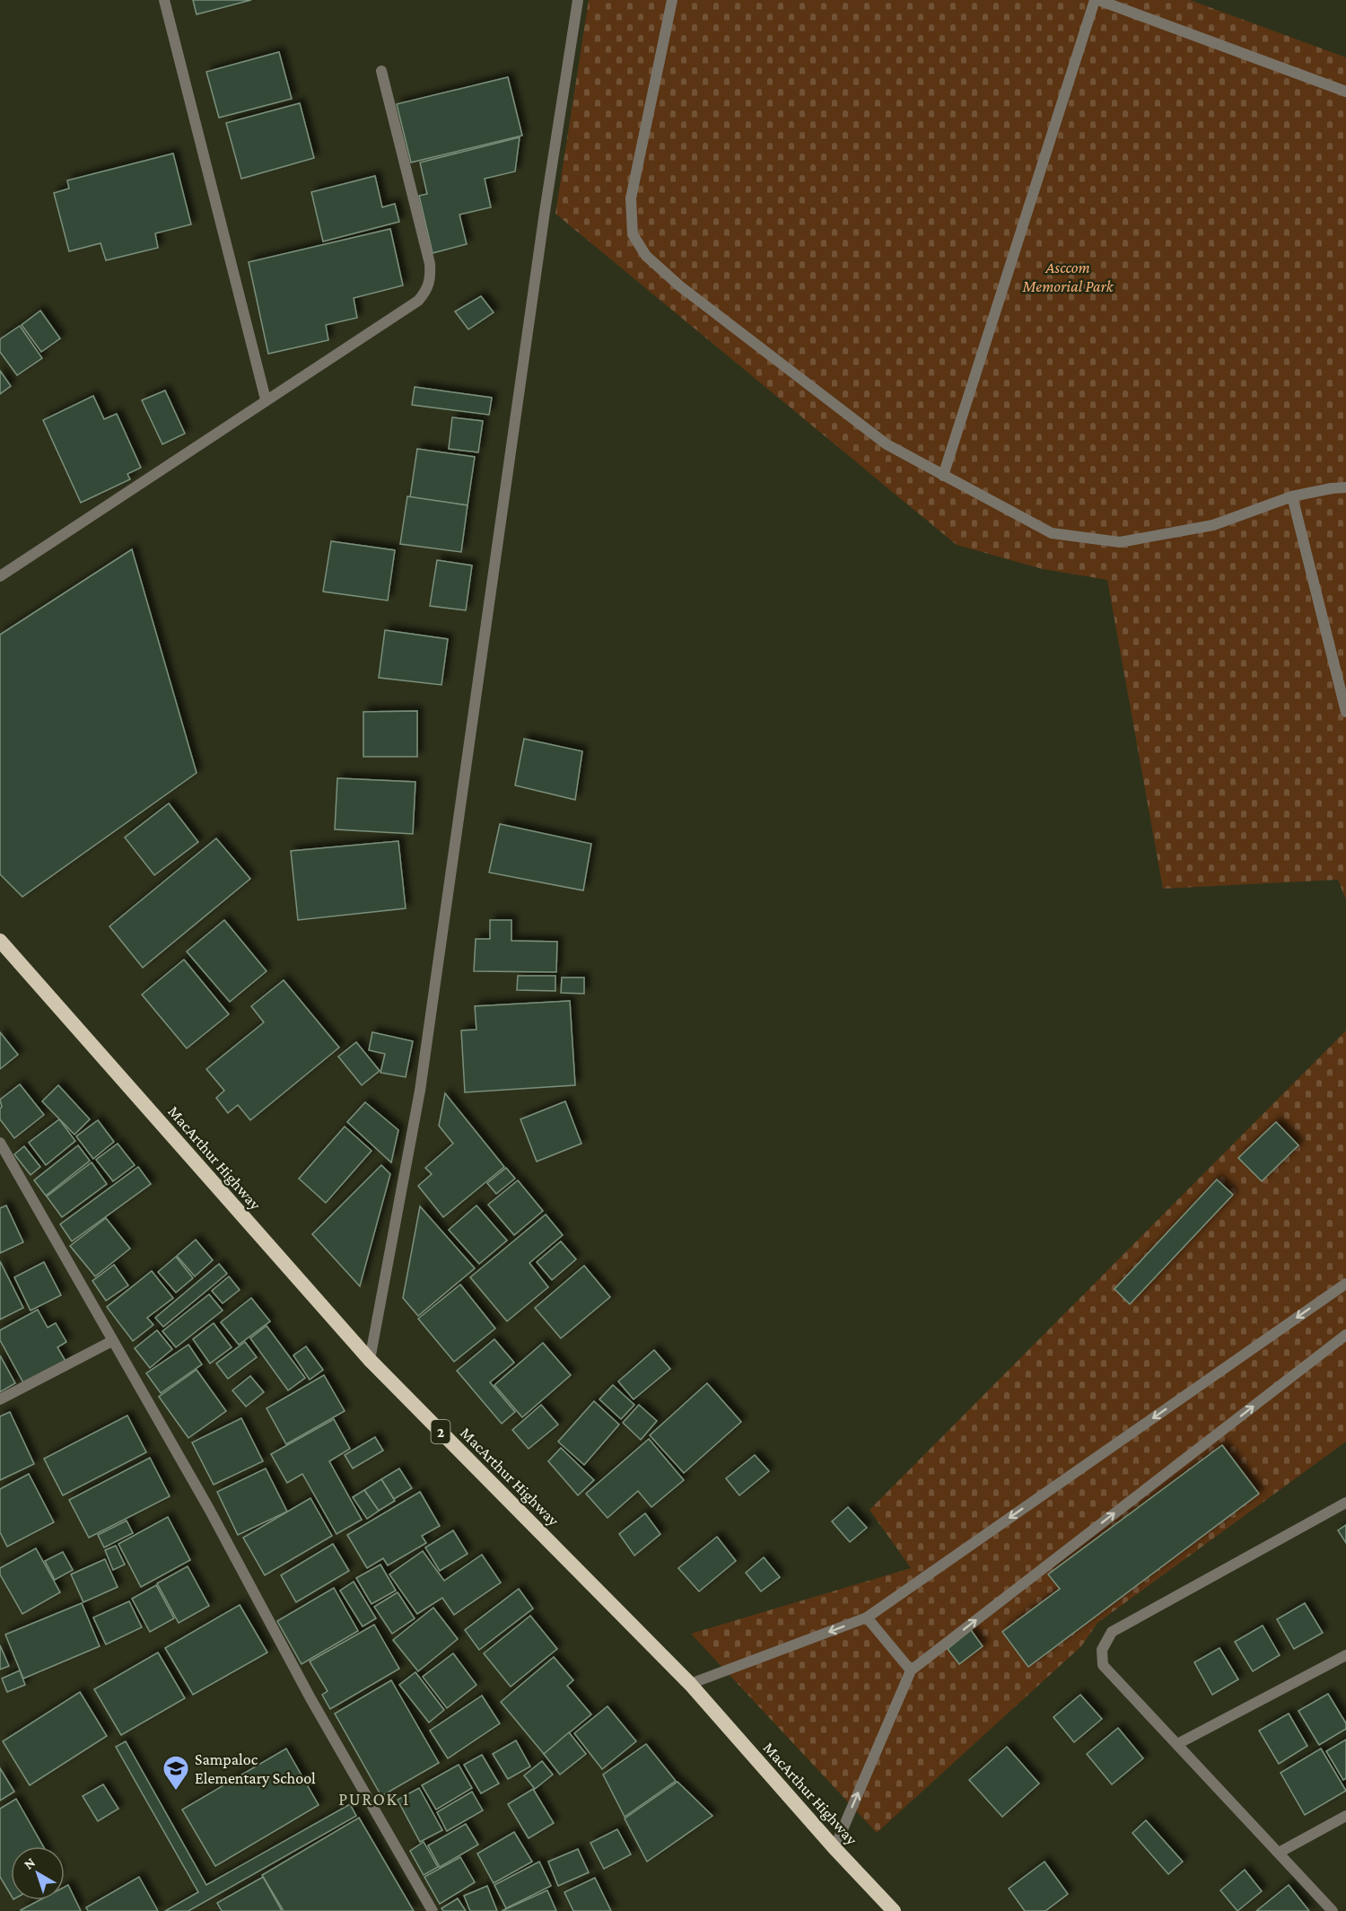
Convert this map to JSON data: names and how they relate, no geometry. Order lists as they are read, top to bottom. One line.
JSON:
{"streets":{"highway":["MacArthur Highway","2"]},"districts":["PUROK 1"],"parks":["Asccom Memorial Park"],"places":{"school or university":["Sampaloc Elementary School"]},"north":"top left"}
